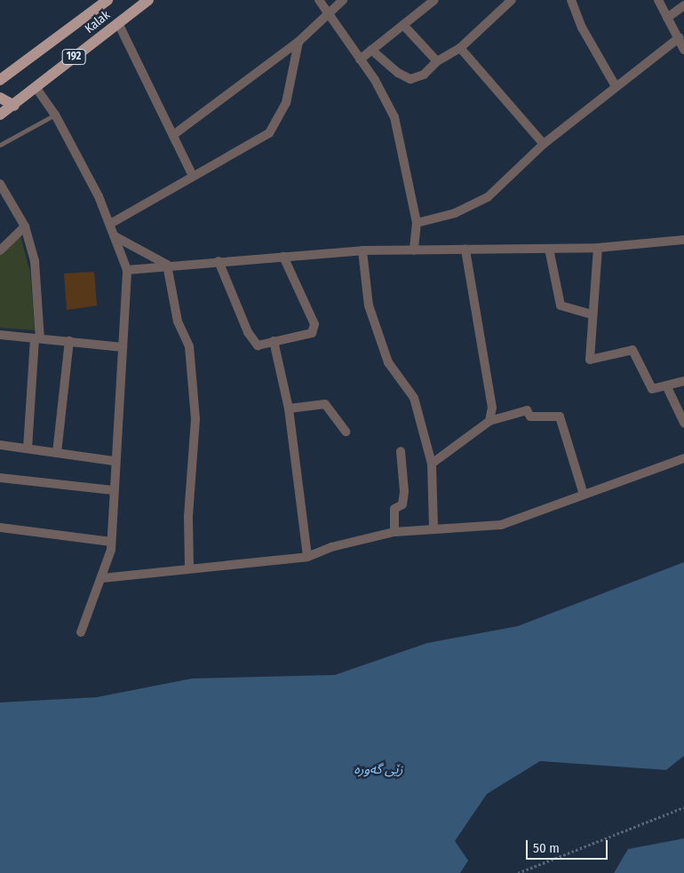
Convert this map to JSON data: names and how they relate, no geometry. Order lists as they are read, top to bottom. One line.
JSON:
{"streets":{"main road":["Kalak","192"]},"water":["زێی گەورە"],"scale_bar":"50 m"}
